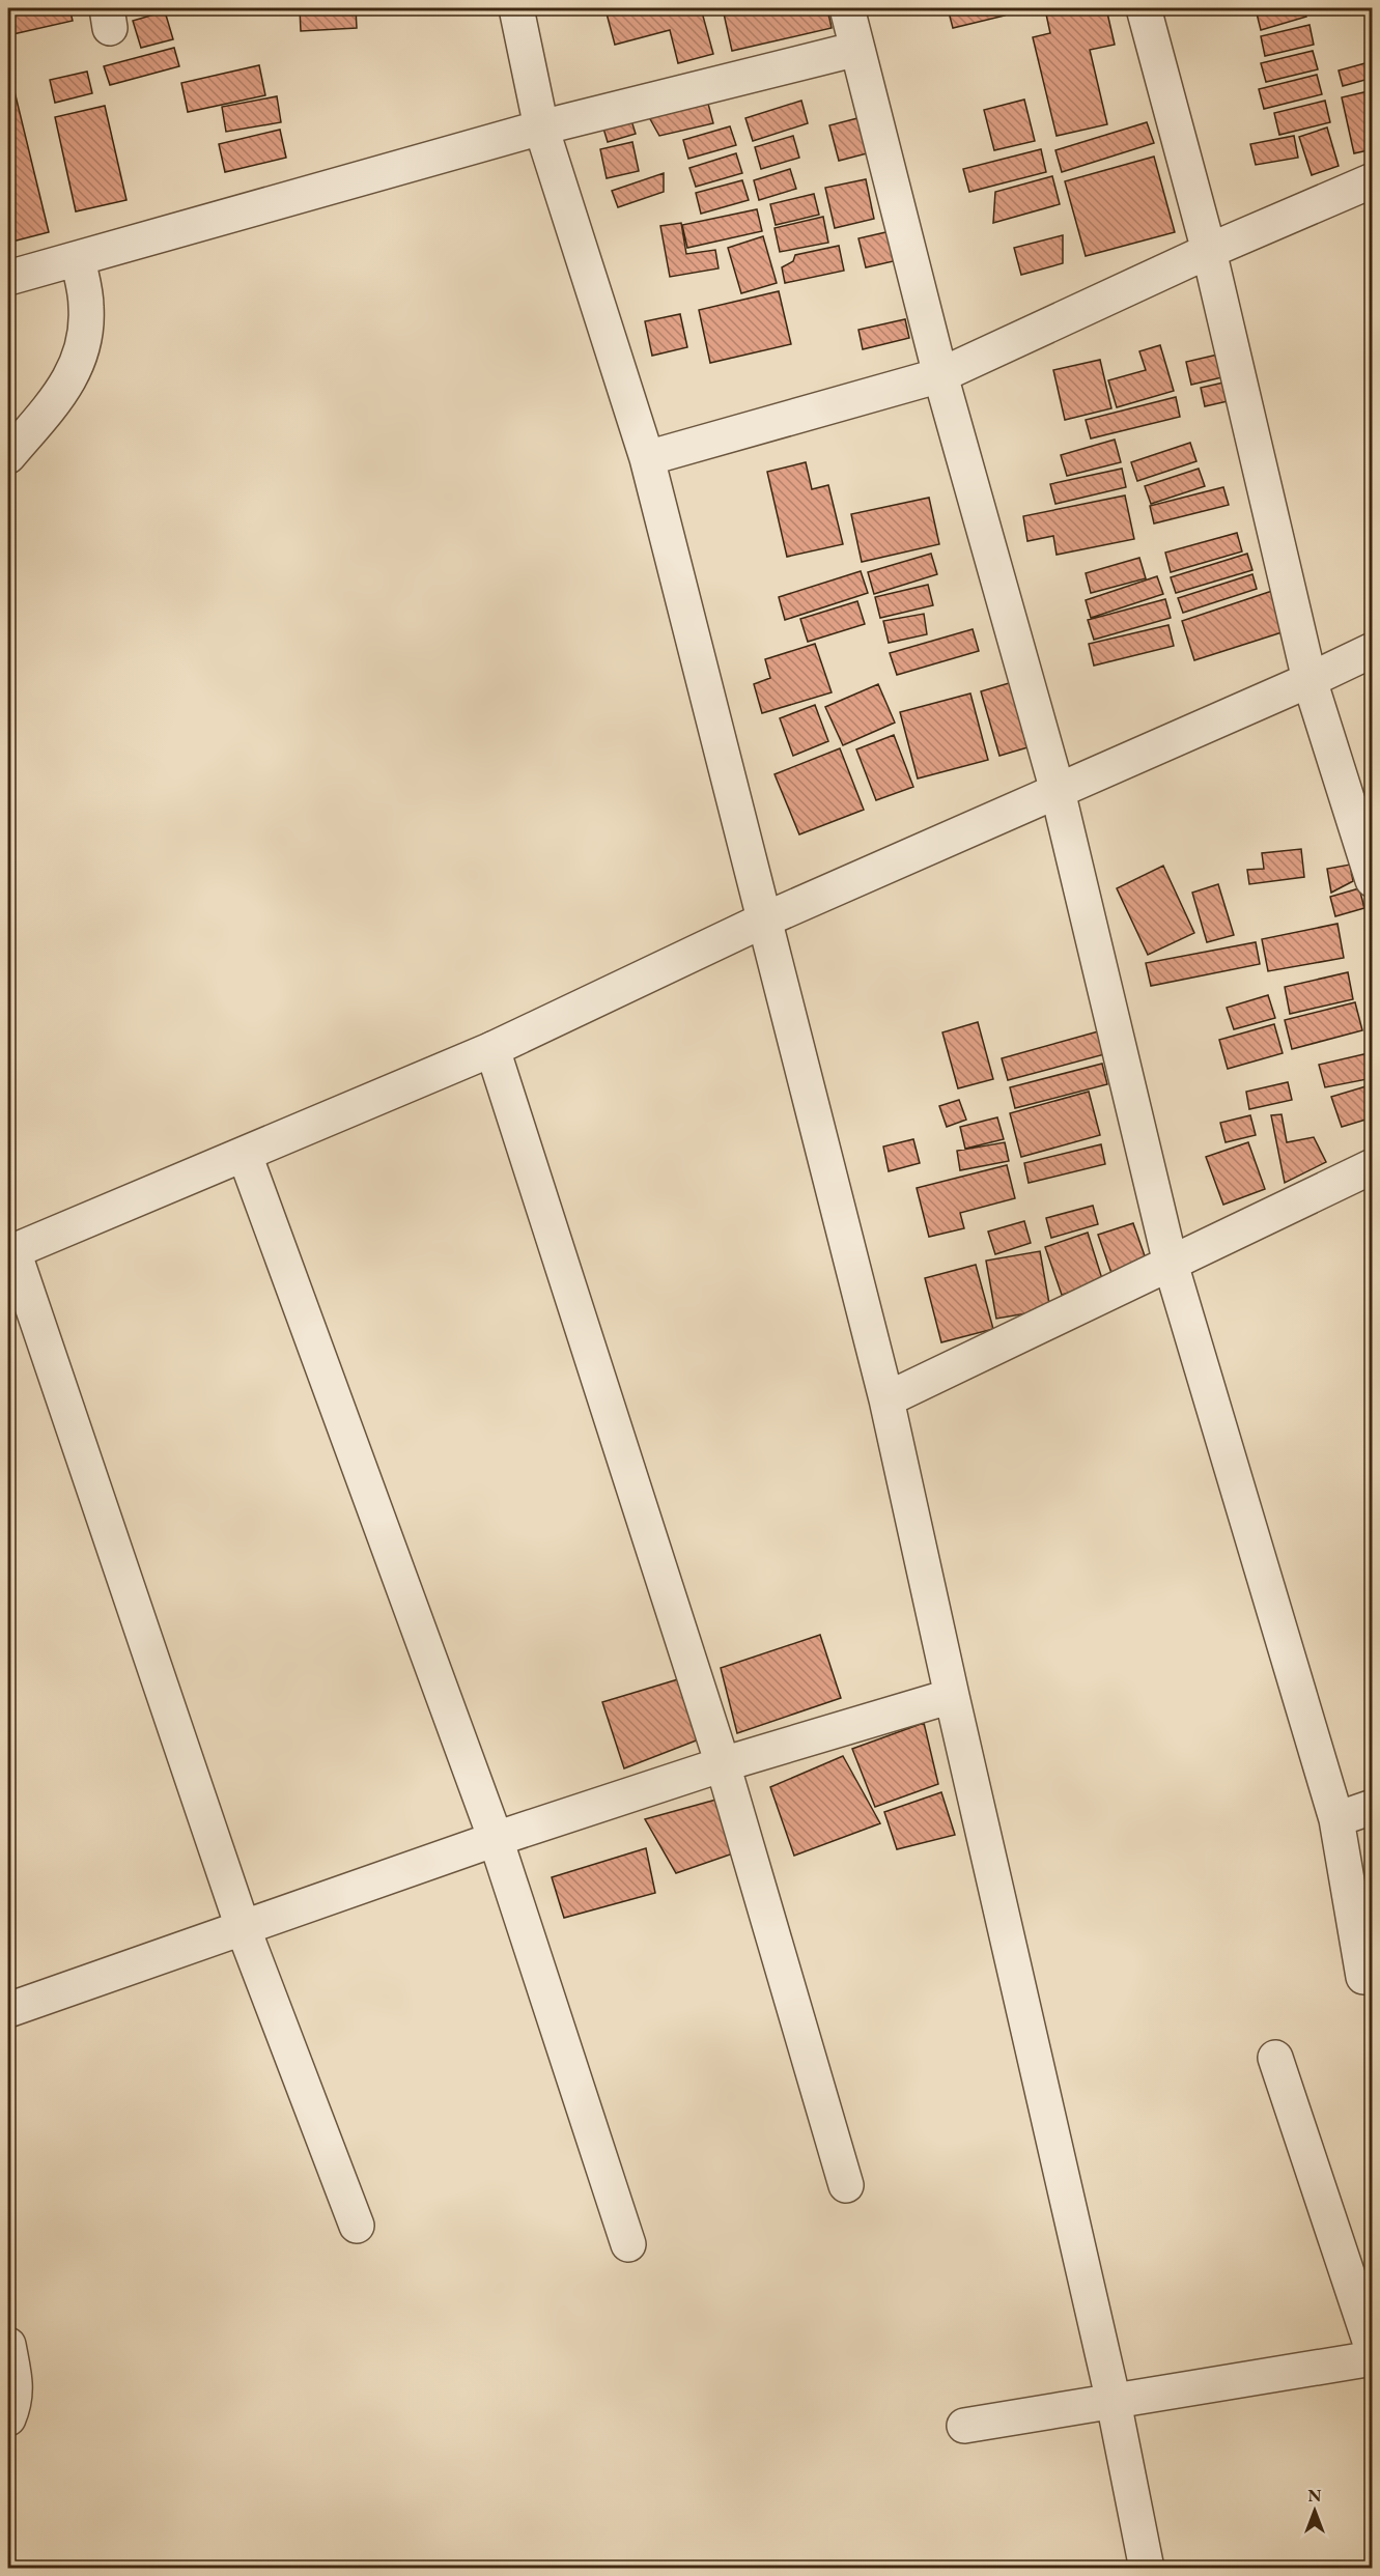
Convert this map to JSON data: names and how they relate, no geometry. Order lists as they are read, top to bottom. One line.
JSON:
{"north":"top"}
